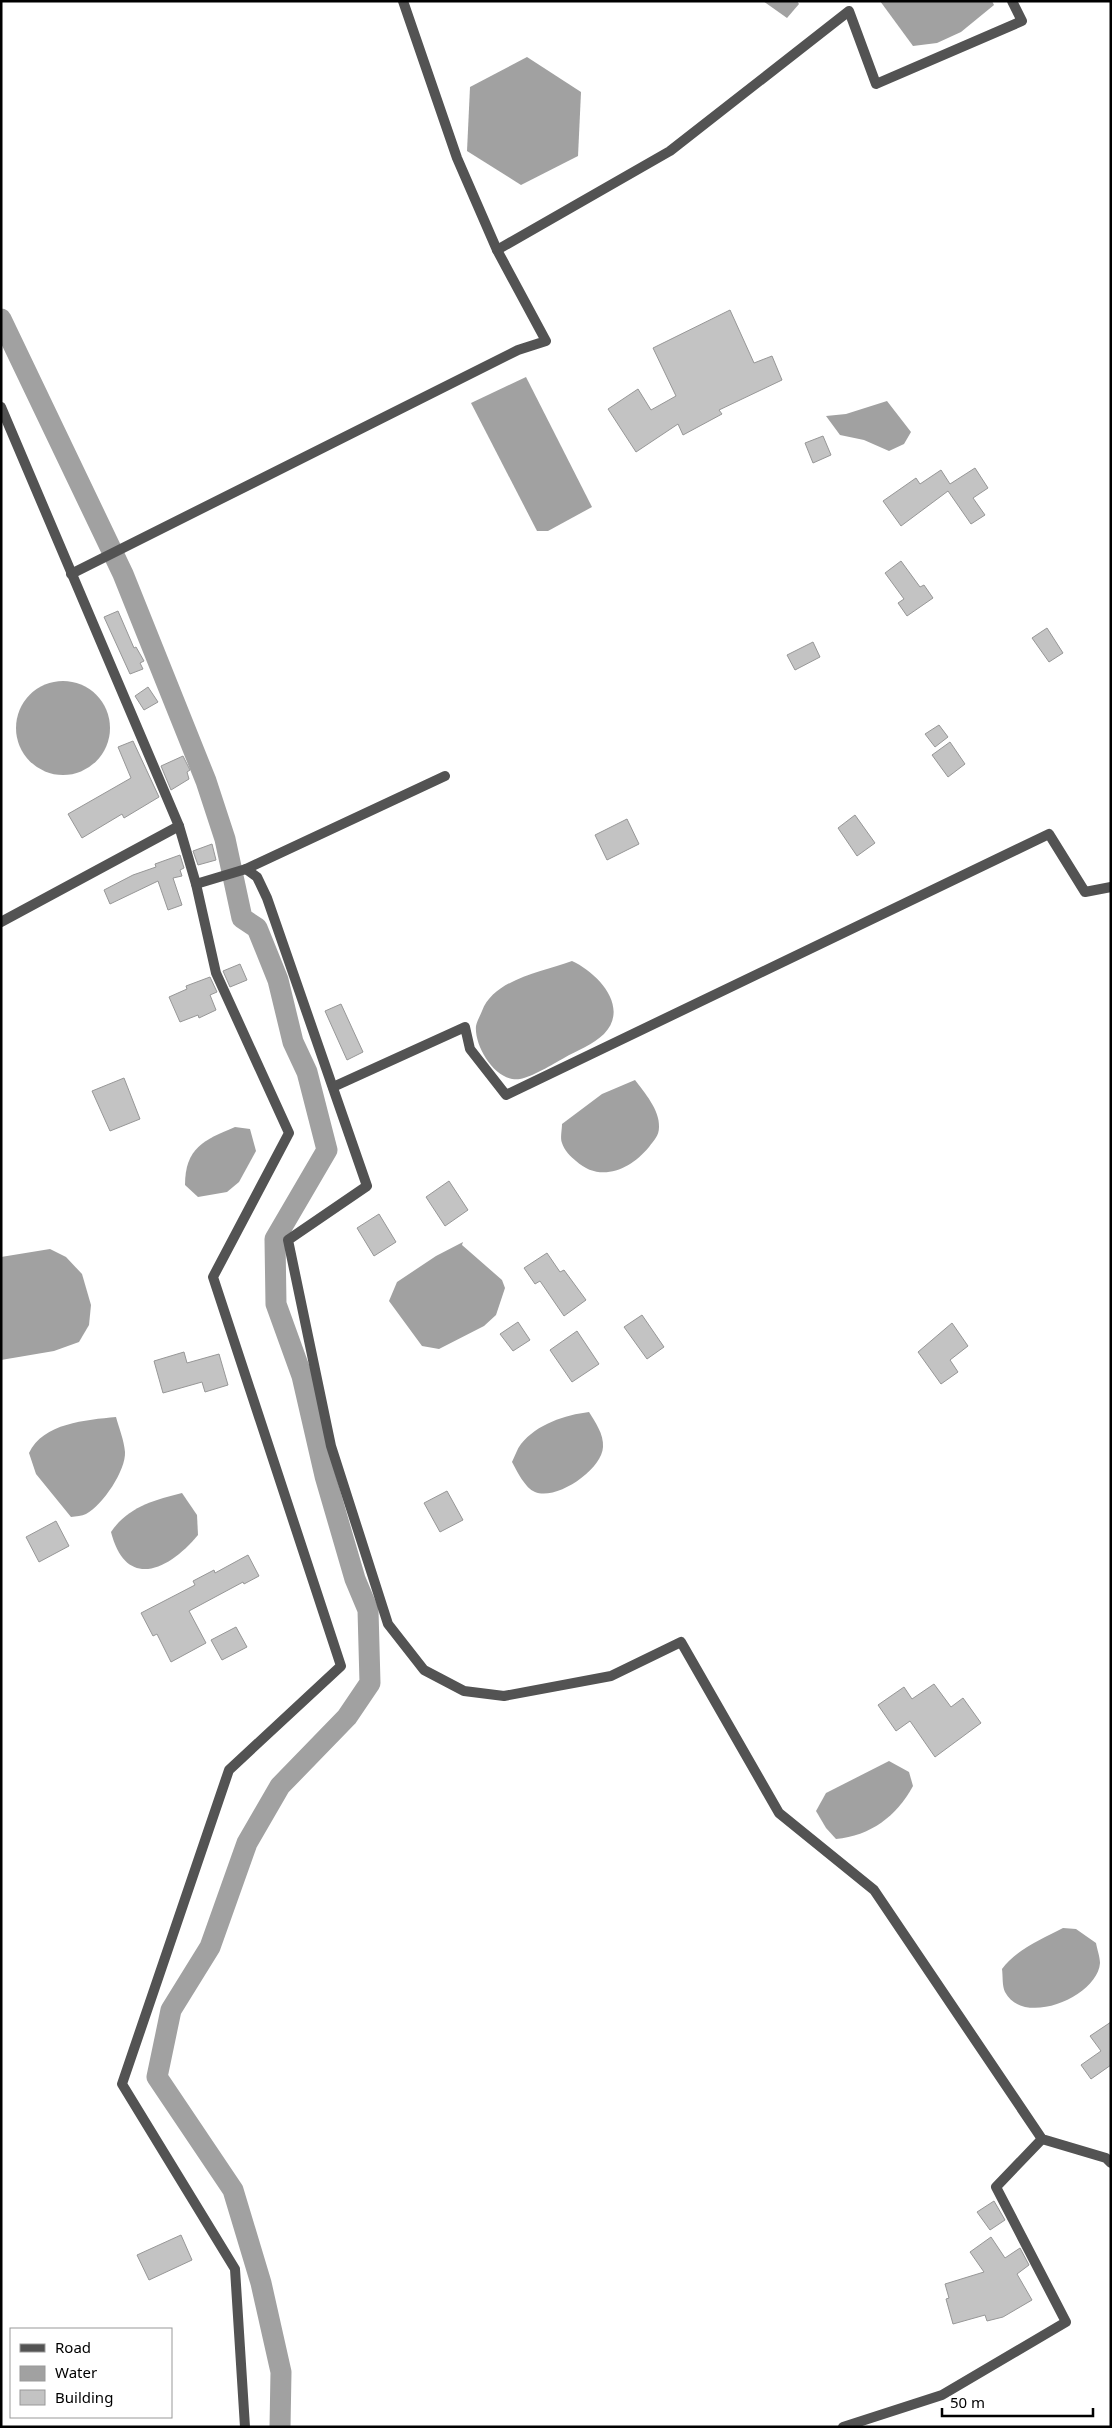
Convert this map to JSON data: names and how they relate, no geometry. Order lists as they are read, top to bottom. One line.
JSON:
{"legend":["Road","Water","Building"],"scale_bar":"50 m"}
